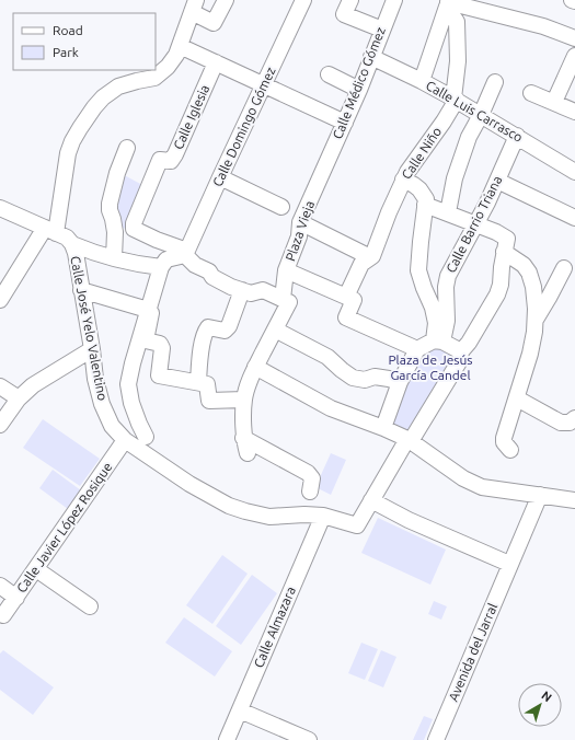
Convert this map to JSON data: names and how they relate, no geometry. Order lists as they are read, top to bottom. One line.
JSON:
{"streets":{"street":["Calle Médico Gómez","Calle Luis Carrasco","Calle Iglesia","Calle Domingo Gómez","Calle Niño","Calle Barrio Triana","Plaza Vieja","Calle José Yelo Valentino","Calle Javier López Rosique","Calle Almazara","Avenida del Jarral"]},"crossings":[["Calle Médico Gómez","Calle Luis Carrasco"],["Calle Médico Gómez","Plaza Vieja"],["Calle Luis Carrasco","Calle Niño"],["Calle Luis Carrasco","Calle Barrio Triana"],["Calle Iglesia","Calle Domingo Gómez"],["Calle José Yelo Valentino","Calle Javier López Rosique"],["Calle José Yelo Valentino","Calle Almazara"]],"parks":["Plaza de Jesús García Candel"],"legend":["Road","Park"],"north":"top right"}
